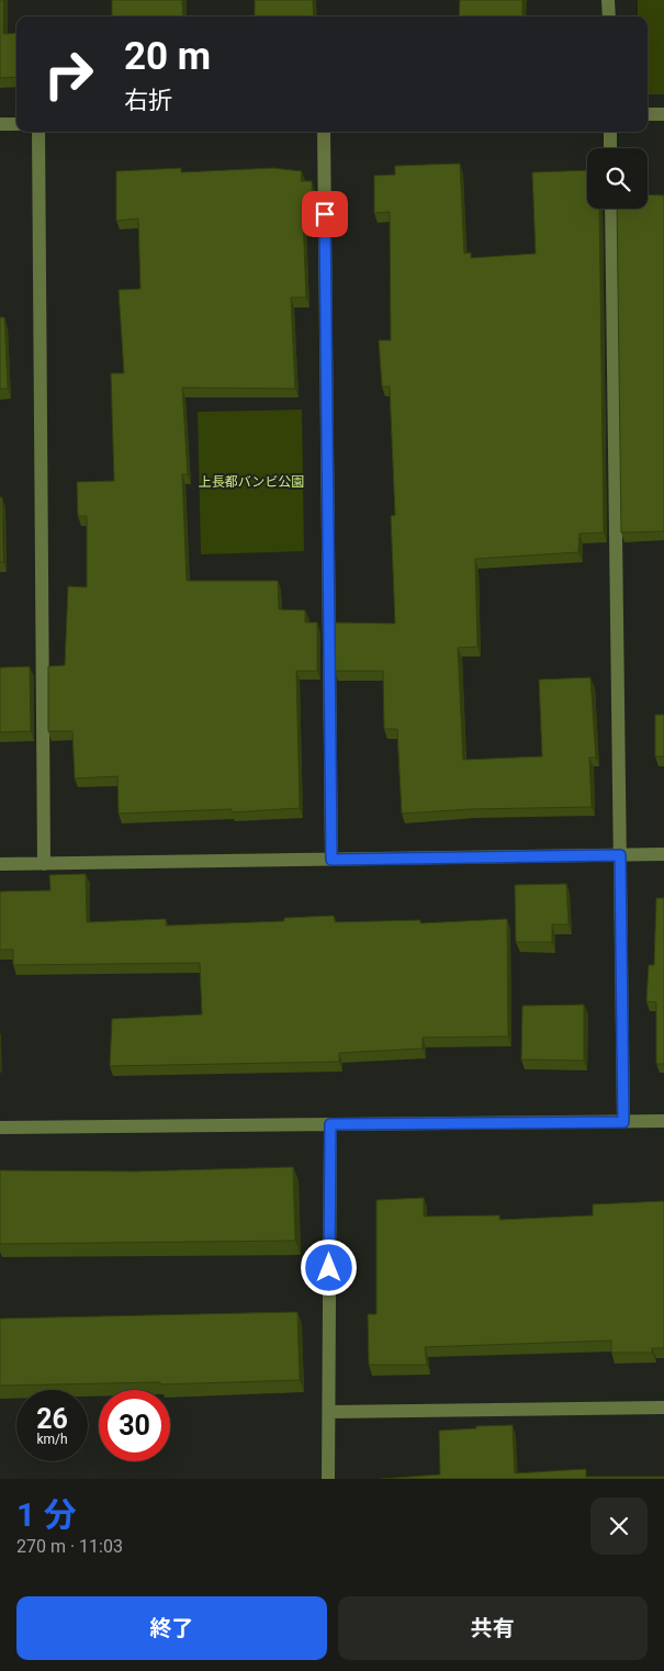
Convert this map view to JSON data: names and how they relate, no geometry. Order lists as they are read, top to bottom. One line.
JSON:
{"parks":["上長都バンビ公園"],"page":{"turn":["20 m","右折"],"speed":"26 km/h","limit":"30","heading":["1 分","270 m · 11:03"],"buttons":["終了","共有"]}}
